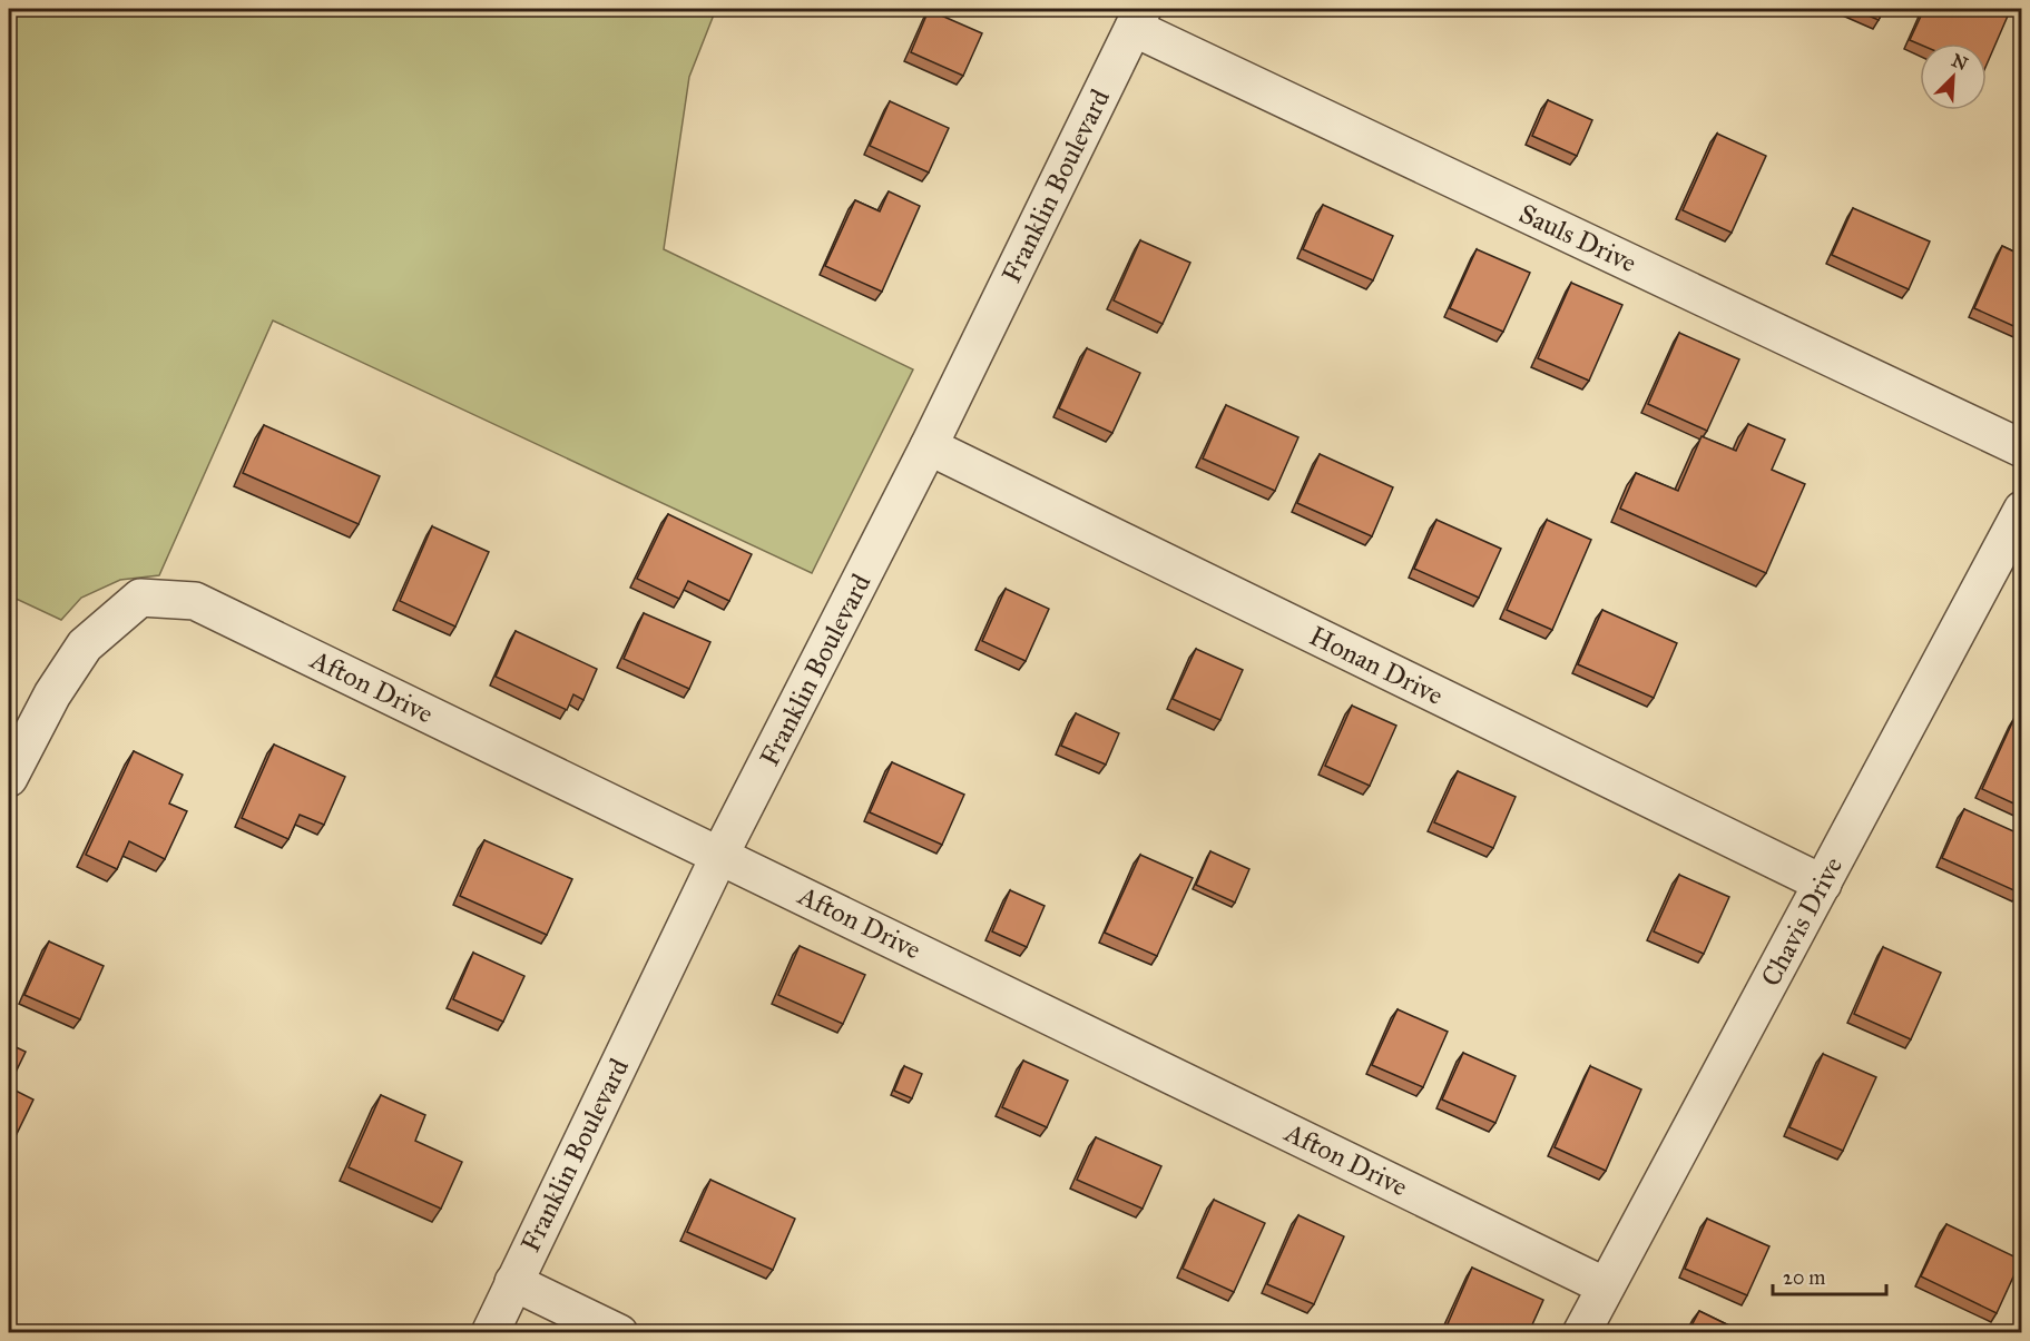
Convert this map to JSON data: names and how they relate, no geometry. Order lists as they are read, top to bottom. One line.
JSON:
{"streets":{"street":["Franklin Boulevard","Sauls Drive","Honan Drive","Afton Drive","Chavis Drive"]},"crossings":[["Franklin Boulevard","Sauls Drive"],["Franklin Boulevard","Honan Drive"],["Franklin Boulevard","Afton Drive"],["Honan Drive","Chavis Drive"],["Afton Drive","Chavis Drive"]],"scale_bar":"20 m","north":"top right"}
